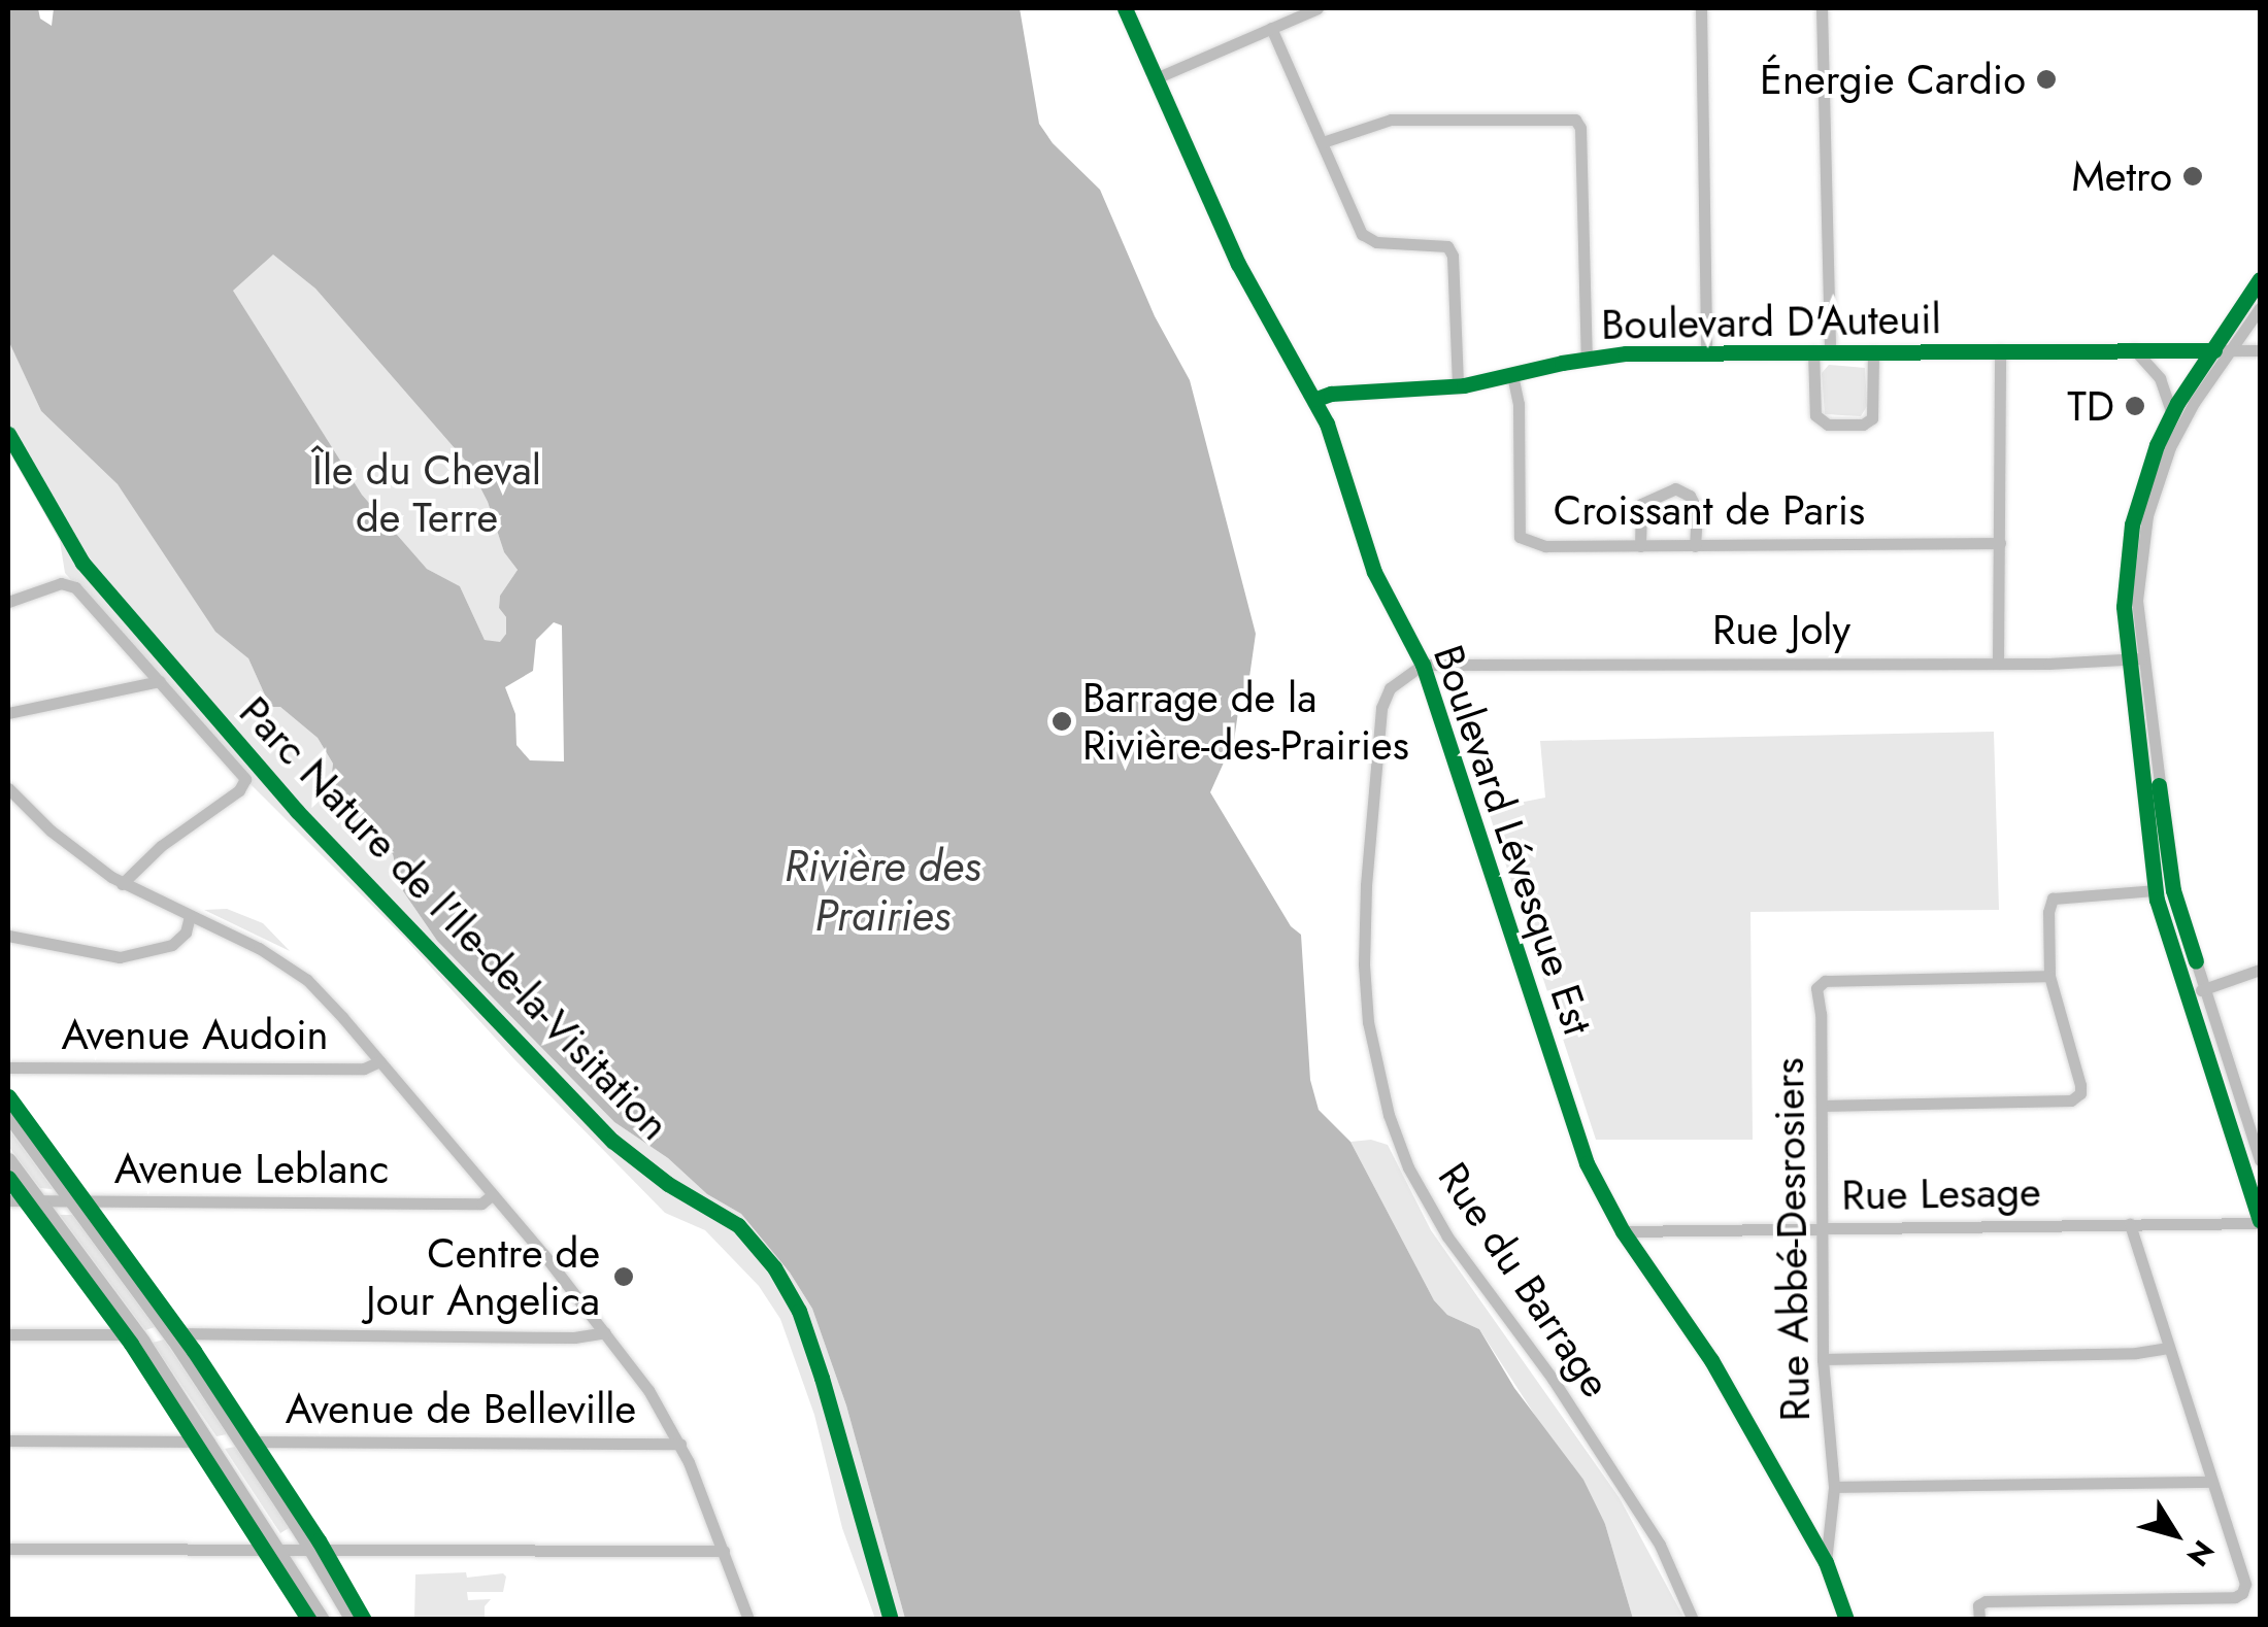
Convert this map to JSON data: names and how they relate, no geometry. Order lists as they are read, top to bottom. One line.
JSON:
{"streets":{"street":["Boulevard D'Auteuil","Croissant de Paris","Rue Joly","Boulevard Lévesque Est","Avenue Audoin","Avenue Leblanc","Rue Lesage","Rue Abbé-Desrosiers","Rue du Barrage","Avenue de Belleville"],"cycle path":["Parc Nature de l'Ile-de-la-Visitation"]},"crossings":[["Boulevard D'Auteuil","Croissant de Paris"],["Boulevard D'Auteuil","Boulevard Lévesque Est"],["Rue Joly","Boulevard Lévesque Est"],["Rue Joly","Rue du Barrage"],["Boulevard Lévesque Est","Rue Lesage"],["Boulevard Lévesque Est","Rue Abbé-Desrosiers"],["Boulevard Lévesque Est","Rue du Barrage"],["Rue Lesage","Rue Abbé-Desrosiers"]],"water":["Rivière des Prairies"],"parks":["Île du Cheval de Terre"],"places":["Énergie Cardio","Metro","TD","Barrage de la Rivière-des-Prairies","Centre de Jour Angelica"],"north":"bottom right"}
